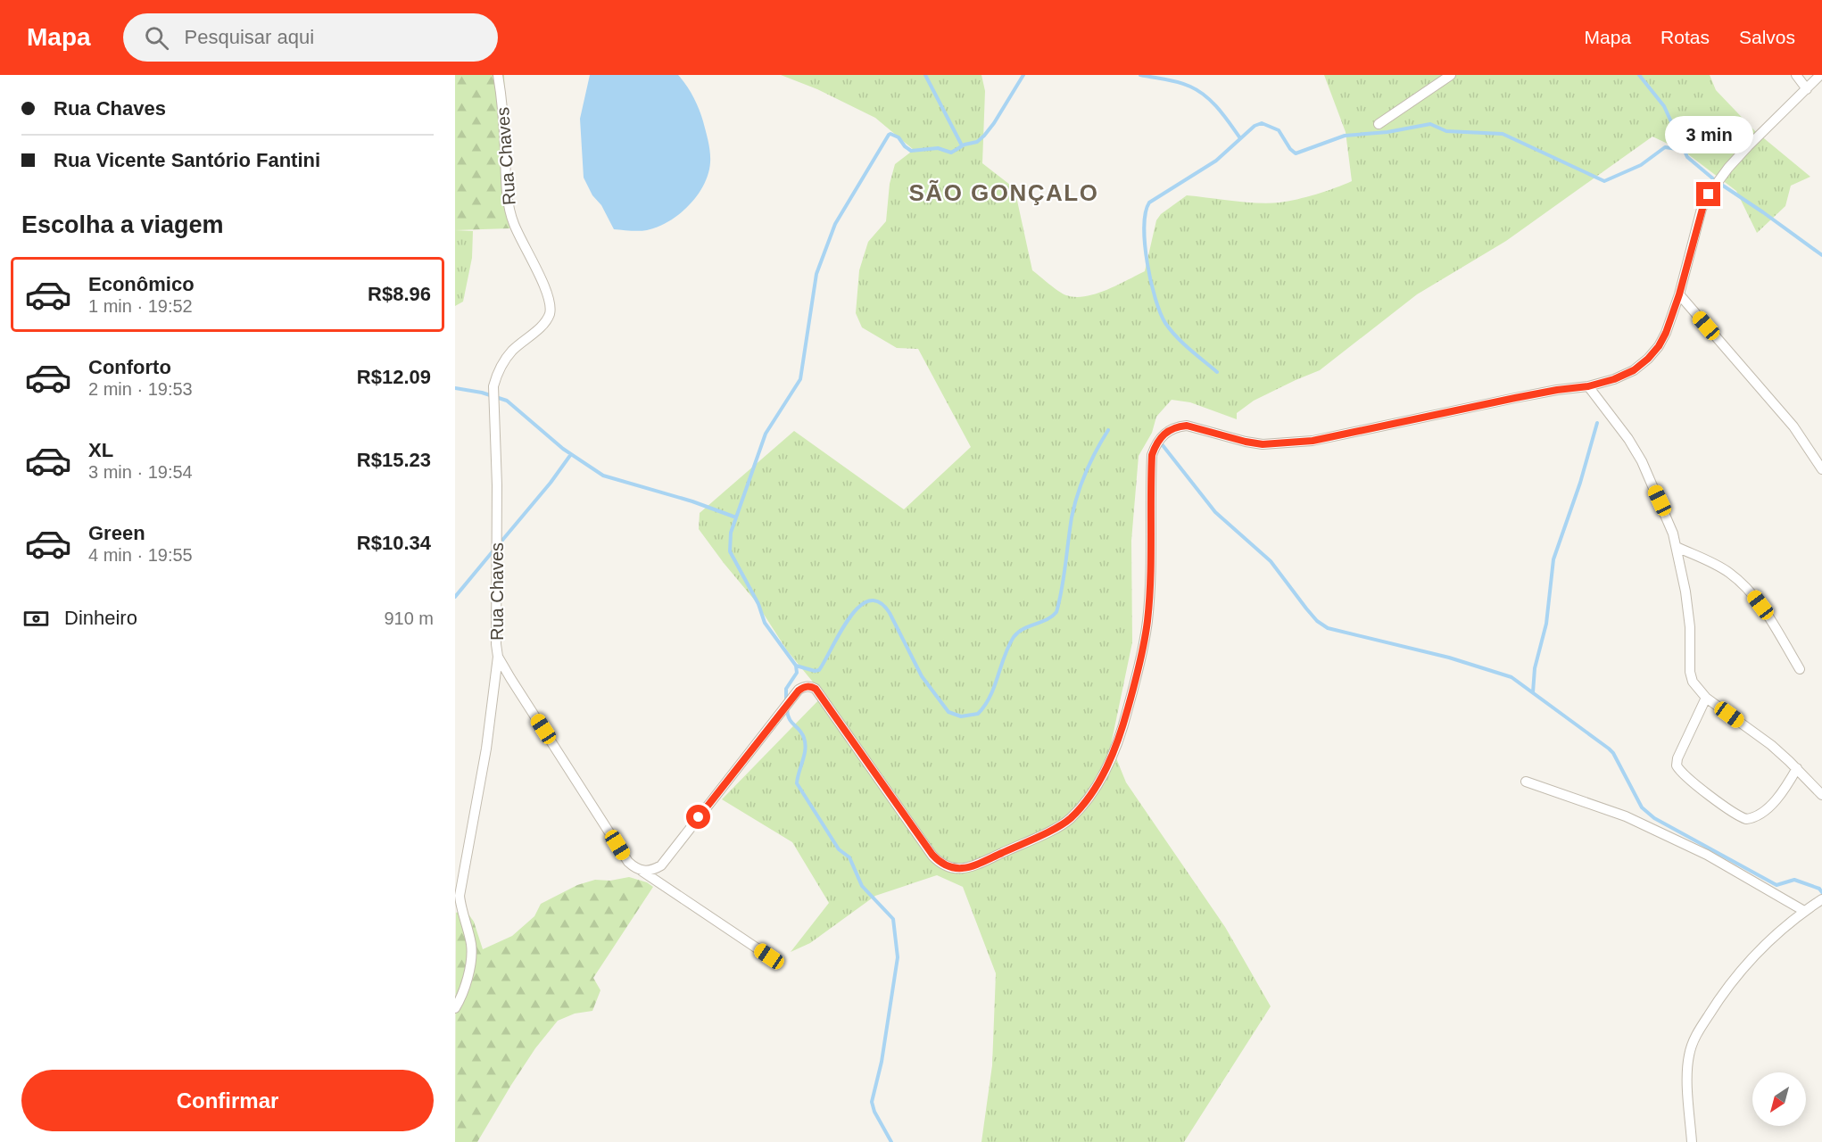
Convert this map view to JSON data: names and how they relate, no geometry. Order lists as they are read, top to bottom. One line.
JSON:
{"streets":{"street":["Rua Chaves"]},"districts":["SÃO GONÇALO"],"north":"bottom left","page":{"header":"Mapa","search":"Pesquisar aqui","nav":["Mapa","Rotas","Salvos"],"banner":["Rua Chaves","Rua Vicente Santório Fantini"],"bubble":"3 min","heading":"Escolha a viagem","list":[{"name":"Econômico","note":"1 min · 19:52","value":"R$8.96"},{"name":"Conforto","note":"2 min · 19:53","value":"R$12.09"},{"name":"XL","note":"3 min · 19:54","value":"R$15.23"},{"name":"Green","note":"4 min · 19:55","value":"R$10.34"}],"pay":["Dinheiro","910 m"],"buttons":"Confirmar"}}
